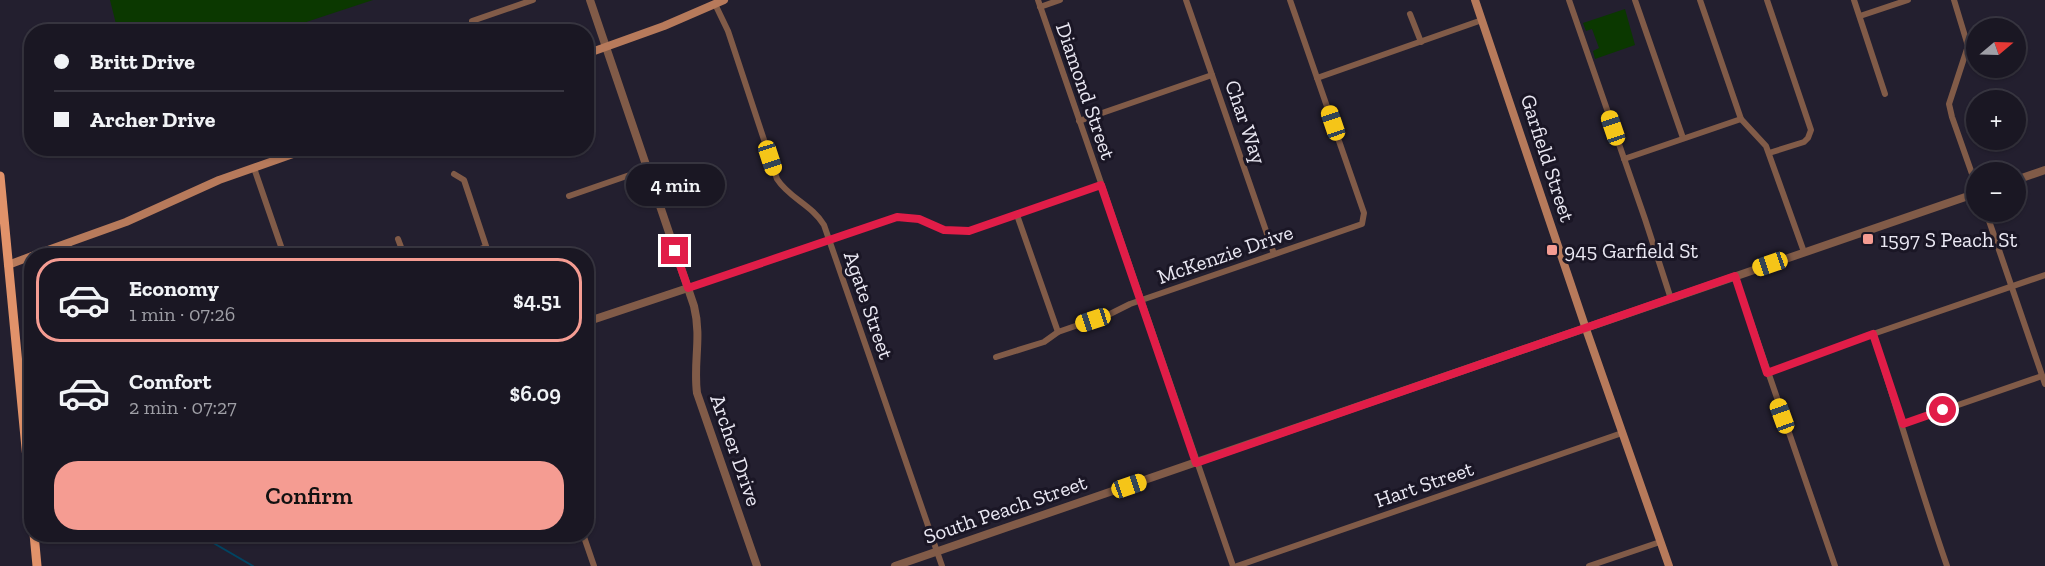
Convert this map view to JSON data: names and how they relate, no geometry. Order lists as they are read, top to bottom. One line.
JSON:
{"streets":{"main road":["Garfield Street"],"street":["Diamond Street","Char Way","McKenzie Drive","Agate Street","Archer Drive","Hart Street","South Peach Street"]},"crossings":[["Diamond Street","McKenzie Drive"],["Diamond Street","Hart Street"],["Diamond Street","South Peach Street"],["Char Way","McKenzie Drive"],["Garfield Street","Hart Street"],["Garfield Street","South Peach Street"],["Agate Street","South Peach Street"]],"places":{"transit":["1597 S Peach St","945 Garfield St"]},"north":"right","page":{"map_buttons":["+","−"],"banner":["Britt Drive","Archer Drive"],"bubble":"4 min","list":[{"name":"Economy","note":"1 min · 07:26","value":"$4.51"},{"name":"Comfort","note":"2 min · 07:27","value":"$6.09"}],"buttons":"Confirm"}}
